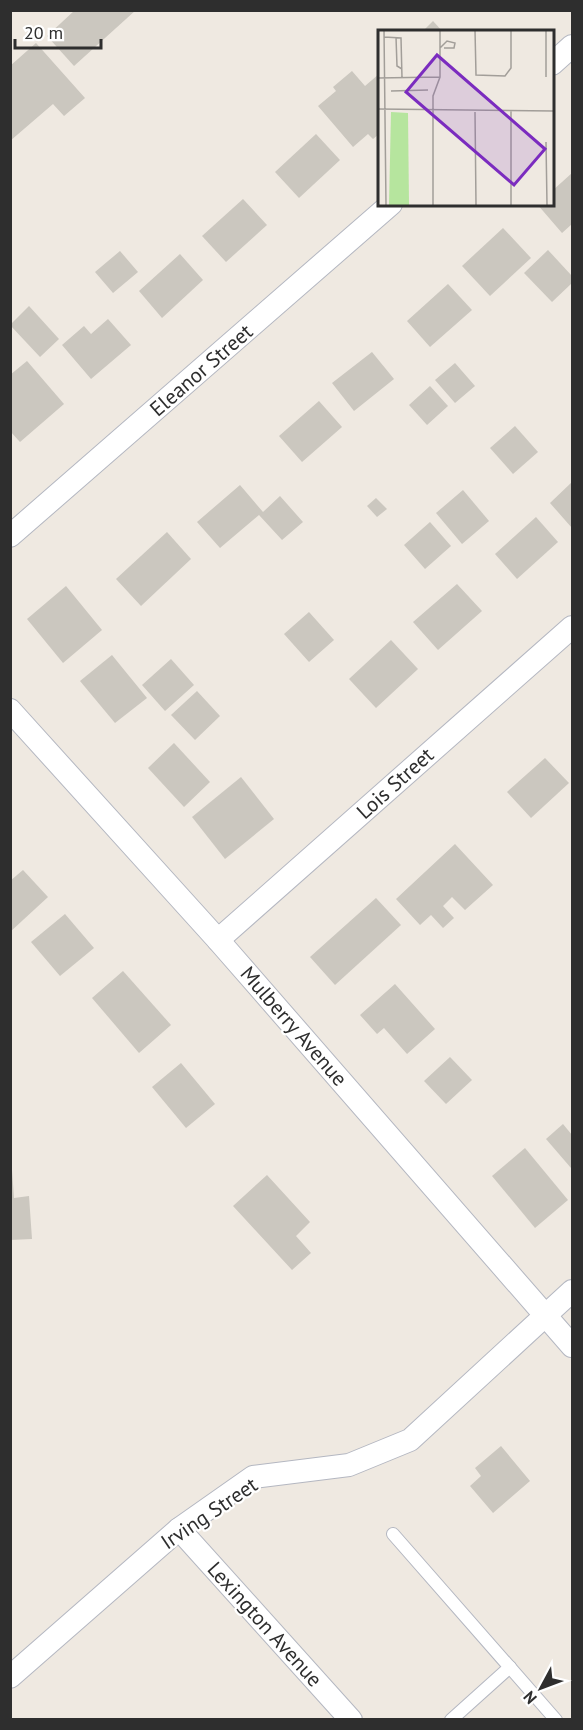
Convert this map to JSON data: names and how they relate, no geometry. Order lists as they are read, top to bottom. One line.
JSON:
{"streets":{"street":["Eleanor Street","Lois Street","Mulberry Avenue","Irving Street","Lexington Avenue"]},"crossings":[["Lois Street","Mulberry Avenue"],["Mulberry Avenue","Irving Street"],["Irving Street","Lexington Avenue"]],"scale_bar":"20 m","north":"bottom left"}
